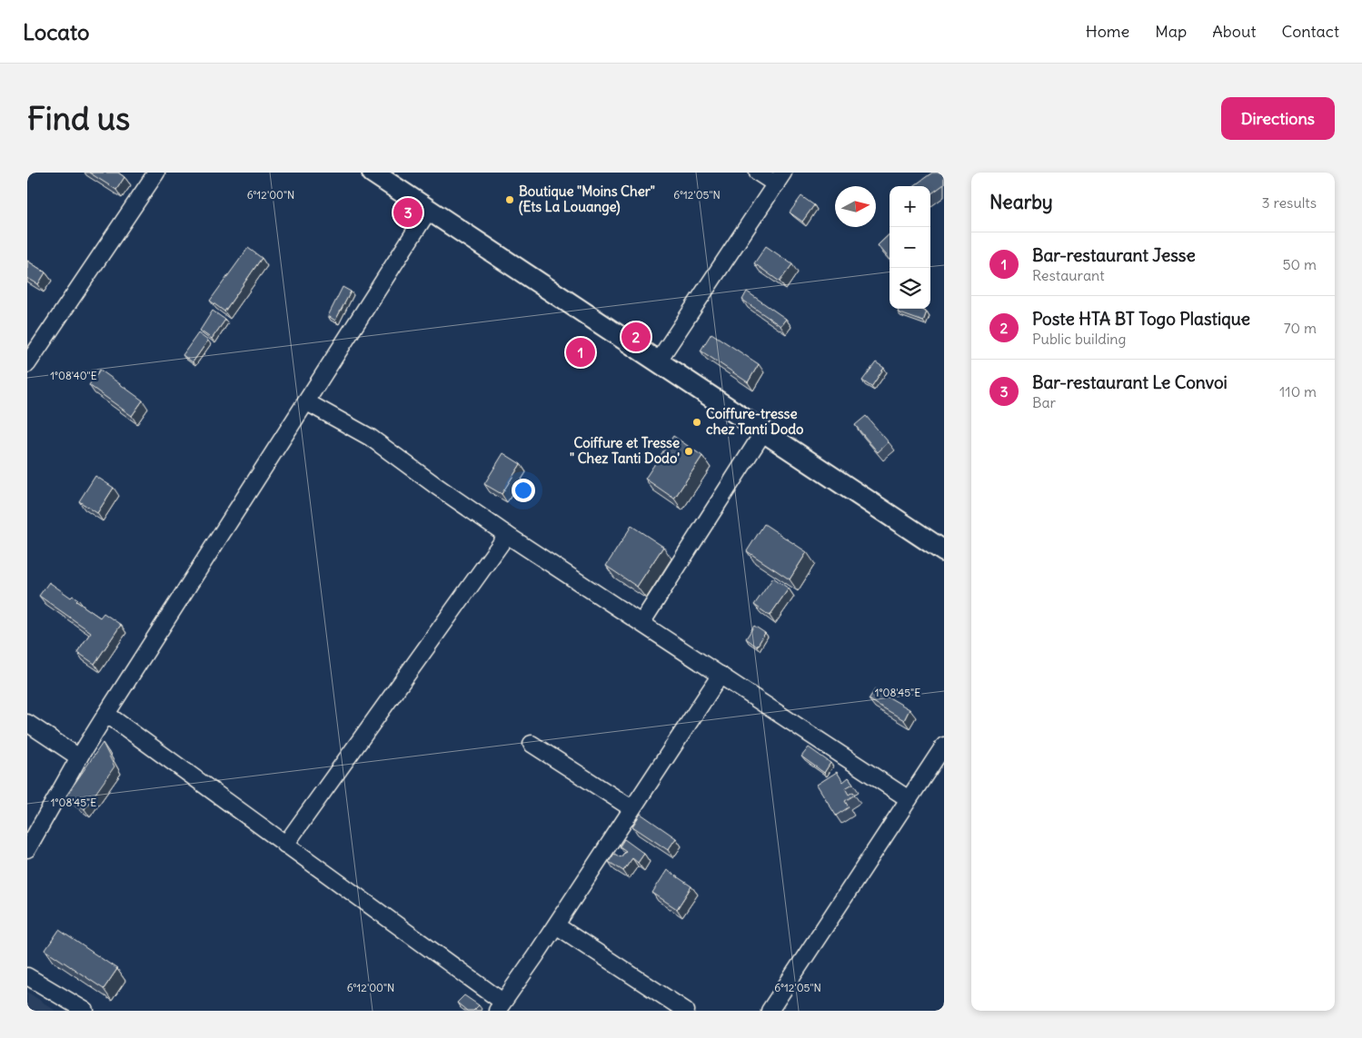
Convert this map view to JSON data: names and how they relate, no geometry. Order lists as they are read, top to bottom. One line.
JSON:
{"places":["Boutique \"Moins Cher\" (Ets La Louange)","Coiffure-tresse chez Tanti Dodo","Coiffure et Tresse \" Chez Tanti Dodo'"],"north":"right","page":{"header":"Locato","nav":["Home","Map","About","Contact"],"buttons":"Directions","title":"Find us","heading":["Nearby","3 results"],"map_buttons":["+","−"],"pins":["3","2","1"],"list":[{"mark":"1","name":"Bar-restaurant Jesse","note":"Restaurant","value":"50 m"},{"mark":"2","name":"Poste HTA BT Togo Plastique","note":"Public building","value":"70 m"},{"mark":"3","name":"Bar-restaurant Le Convoi","note":"Bar","value":"110 m"}]},"coordinates":["6°12'00\"N","6°12'05\"N","1°08'40\"E","1°08'45\"E"]}
